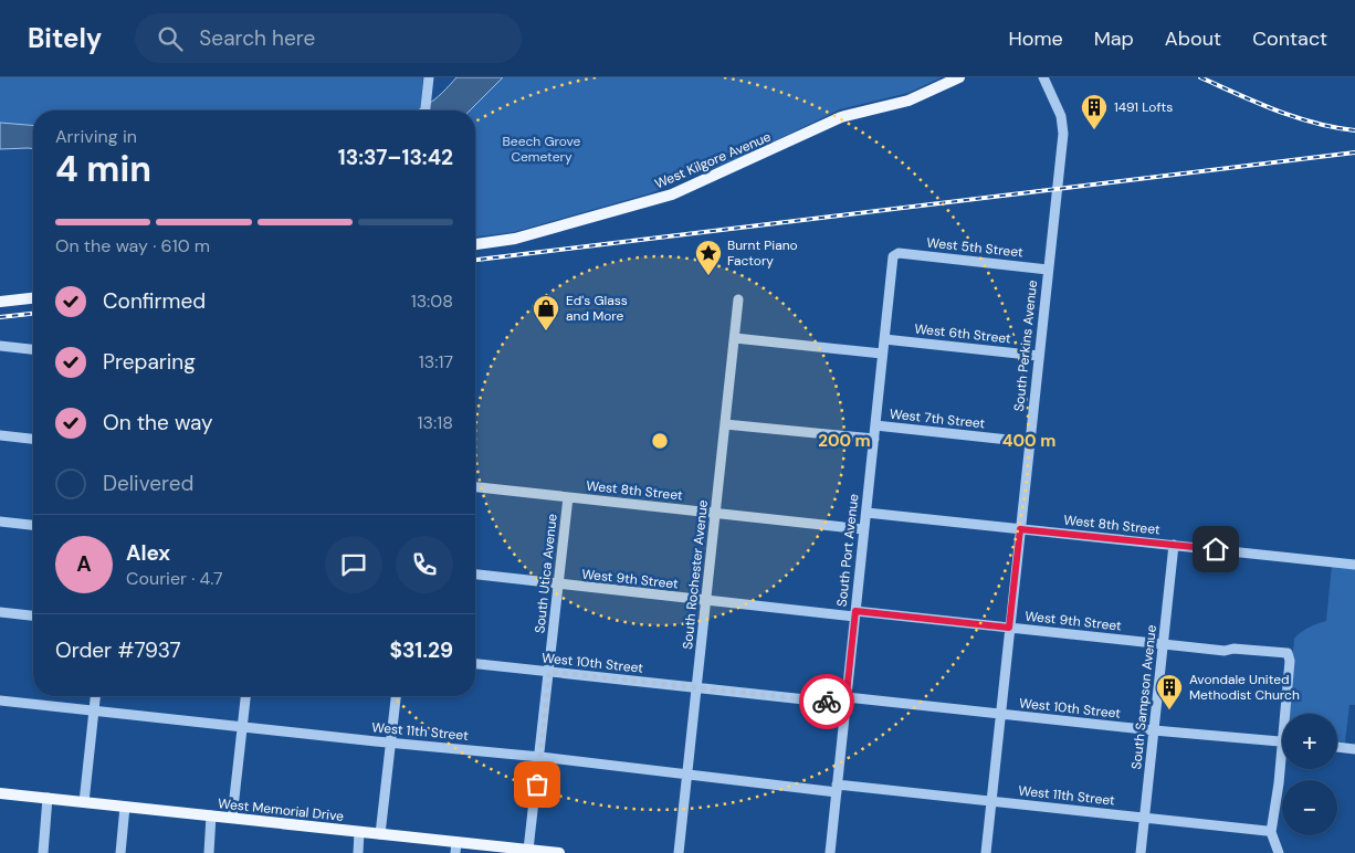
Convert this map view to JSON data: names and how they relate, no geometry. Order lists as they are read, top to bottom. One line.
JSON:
{"streets":{"main road":["West Kilgore Avenue","West Memorial Drive"],"street":["West 5th Street","West 6th Street","South Perkins Avenue","West 7th Street","West 8th Street","South Port Avenue","South Utica Avenue","South Rochester Avenue","West 9th Street","West 10th Street","South Sampson Avenue","West 11th Street"]},"crossings":[["West 5th Street","South Perkins Avenue"],["West 5th Street","South Port Avenue"],["West 6th Street","South Perkins Avenue"],["West 6th Street","South Port Avenue"],["South Perkins Avenue","West 7th Street"],["South Perkins Avenue","West 8th Street"],["South Perkins Avenue","West 9th Street"],["South Perkins Avenue","West 10th Street"],["South Perkins Avenue","West 11th Street"],["West 7th Street","South Port Avenue"],["West 8th Street","South Port Avenue"],["West 8th Street","South Utica Avenue"],["West 8th Street","South Rochester Avenue"],["West 8th Street","South Sampson Avenue"],["South Port Avenue","West 9th Street"],["South Port Avenue","West 10th Street"],["South Port Avenue","West 11th Street"],["South Utica Avenue","West 9th Street"],["South Utica Avenue","West 10th Street"],["South Utica Avenue","West 11th Street"],["South Utica Avenue","West Memorial Drive"],["South Rochester Avenue","West 9th Street"],["South Rochester Avenue","West 10th Street"],["South Rochester Avenue","West 11th Street"],["West 9th Street","South Sampson Avenue"],["West 10th Street","South Sampson Avenue"],["South Sampson Avenue","West 11th Street"]],"parks":["Beech Grove Cemetery"],"places":{"building":["1491 Lofts","Avondale United Methodist Church"],"place":["Burnt Piano Factory"],"shop":["Ed's Glass and More"]},"page":{"header":"Bitely","search":"Search here","nav":["Home","Map","About","Contact"],"heading":["4 min","Arriving in","13:37–13:42"],"panel":["Alex","Courier · 4.7","Order #7937","$31.29"],"bar":"On the way · 610 m","list":[["Confirmed","13:08"],["Preparing","13:17"],["On the way","13:18"],"Delivered"],"round":"A","map_buttons":["+","−"]},"rings":["200 m","400 m"]}
